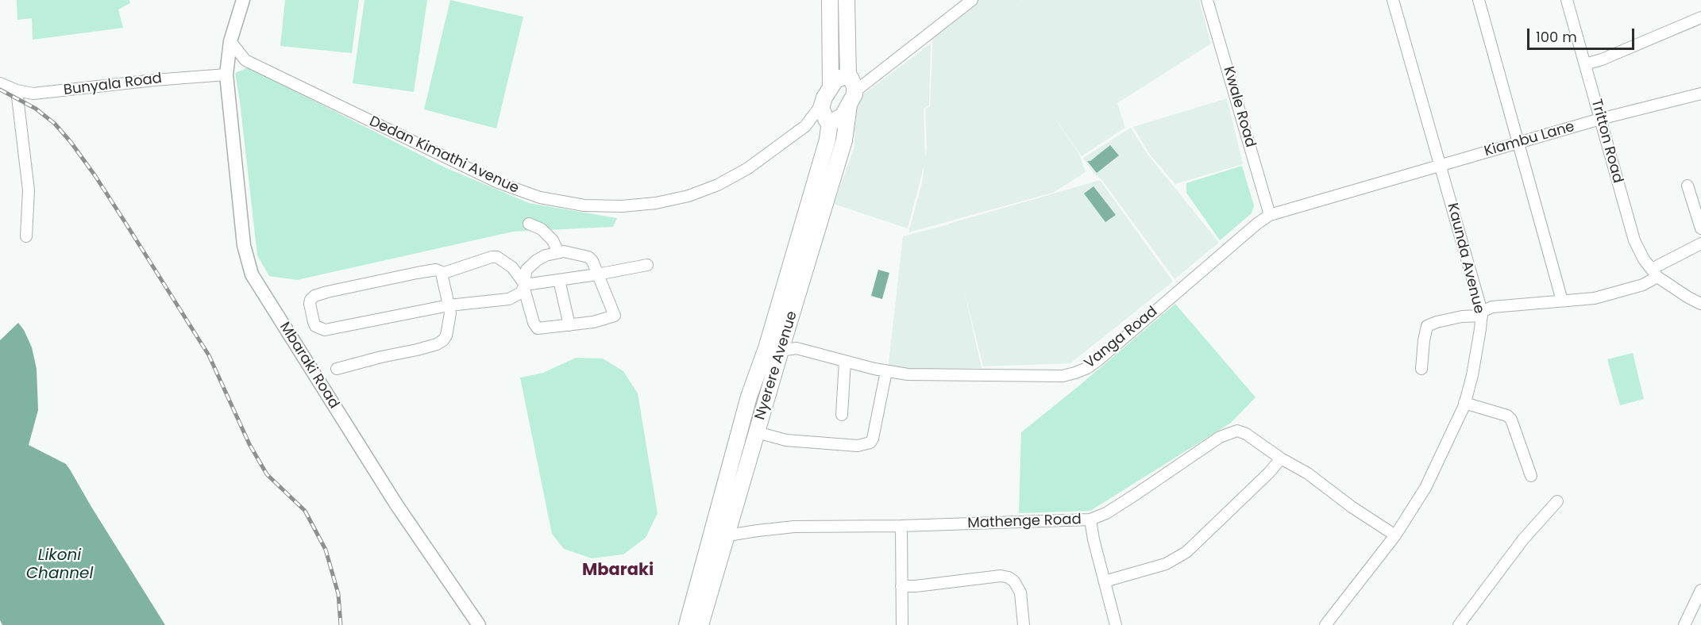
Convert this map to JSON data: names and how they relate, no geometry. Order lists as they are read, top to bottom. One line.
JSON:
{"streets":{"highway":["Nyerere Avenue"],"main road":["Mbaraki Road"],"street":["Bunyala Road","Kwale Road","Kiambu Lane","Tritton Road","Dedan Kimathi Avenue","Kaunda Avenue","Vanga Road","Mathenge Road"]},"crossings":[["Bunyala Road","Mbaraki Road"],["Kwale Road","Vanga Road"],["Kiambu Lane","Tritton Road"],["Kiambu Lane","Kaunda Avenue"],["Kiambu Lane","Vanga Road"],["Dedan Kimathi Avenue","Mbaraki Road"],["Kaunda Avenue","Vanga Road"],["Kaunda Avenue","Mathenge Road"],["Vanga Road","Nyerere Avenue"],["Nyerere Avenue","Mathenge Road"]],"districts":["Mbaraki"],"water":["Likoni Channel"],"scale_bar":"100 m"}
